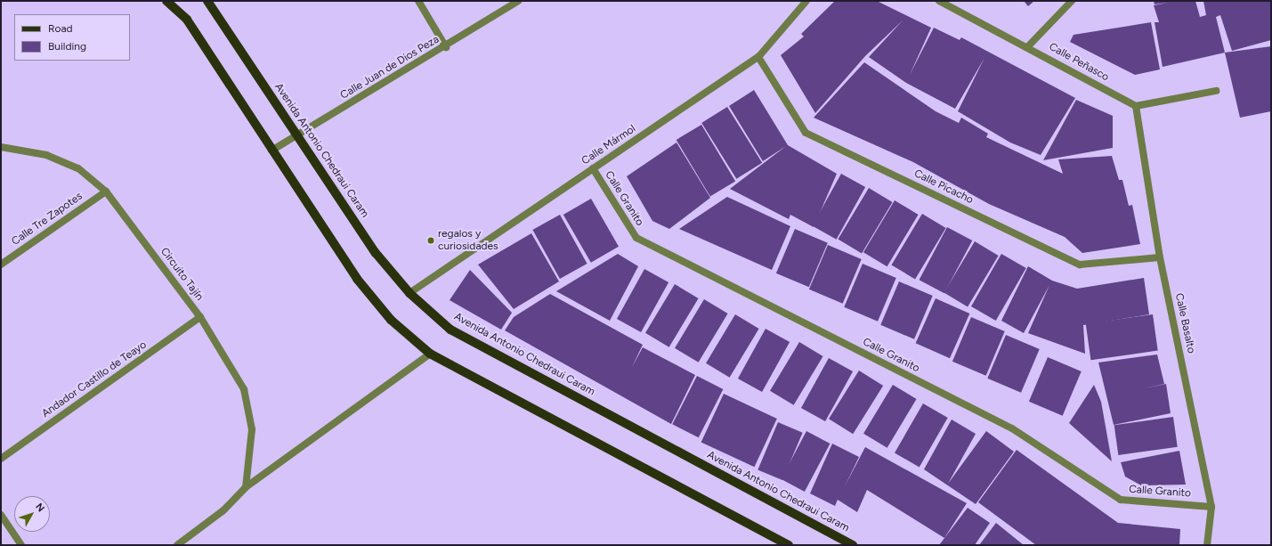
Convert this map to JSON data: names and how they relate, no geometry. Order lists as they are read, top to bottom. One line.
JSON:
{"streets":{"main road":["Avenida Antonio Chedraui Caram"],"street":["Calle Peñasco","Calle Juan de Dios Peza","Calle Mármol","Calle Picacho","Calle Granito","Calle Tre Zapotes","Circuito Tajín","Calle Basalto","Andador Castillo de Teayo"]},"crossings":[["Calle Peñasco","Calle Basalto"],["Calle Juan de Dios Peza","Avenida Antonio Chedraui Caram"],["Calle Mármol","Avenida Antonio Chedraui Caram"],["Calle Mármol","Calle Picacho"],["Calle Mármol","Calle Granito"],["Calle Picacho","Calle Basalto"],["Calle Granito","Calle Basalto"],["Calle Tre Zapotes","Circuito Tajín"],["Circuito Tajín","Andador Castillo de Teayo"]],"places":["regalos y curiosidades"],"legend":["Road","Building"],"north":"top right"}
